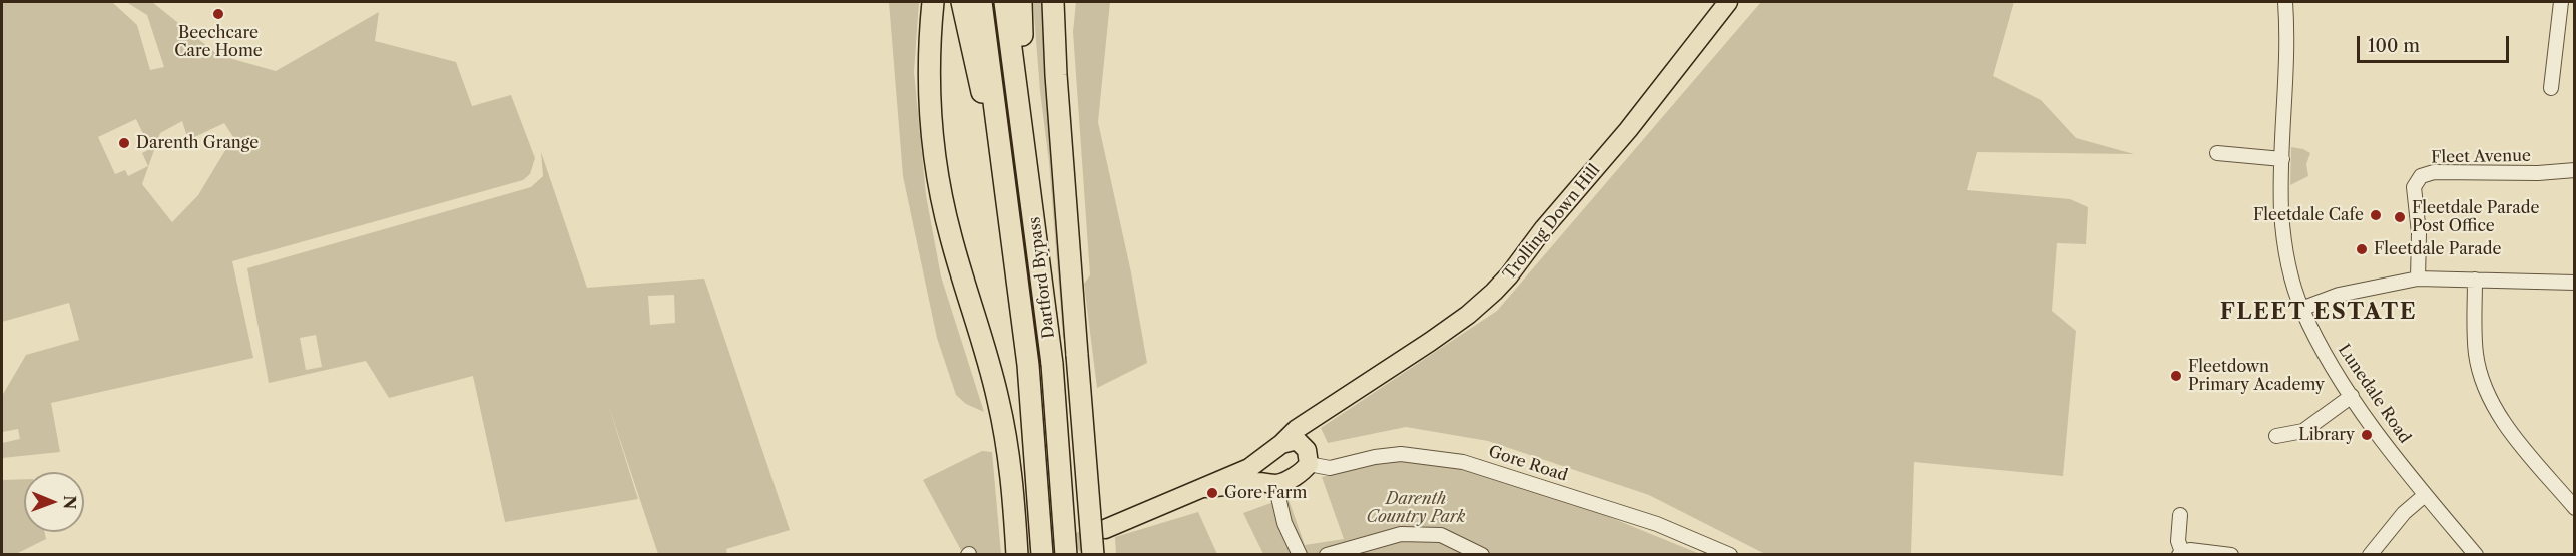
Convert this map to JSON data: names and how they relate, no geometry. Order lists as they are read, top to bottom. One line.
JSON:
{"streets":{"highway":["Dartford Bypass"],"main road":["Trolling Down Hill"],"street":["Fleet Avenue","Lunedale Road","Gore Road"]},"crossings":[["Trolling Down Hill","Gore Road"]],"districts":["FLEET ESTATE"],"parks":["Darenth Country Park"],"places":["Beechcare Care Home","Darenth Grange","Fleetdale Cafe","Fleetdale Parade Post Office","Fleetdale Parade","Fleetdown Primary Academy","Library","Gore Farm"],"scale_bar":"100 m","north":"right"}
